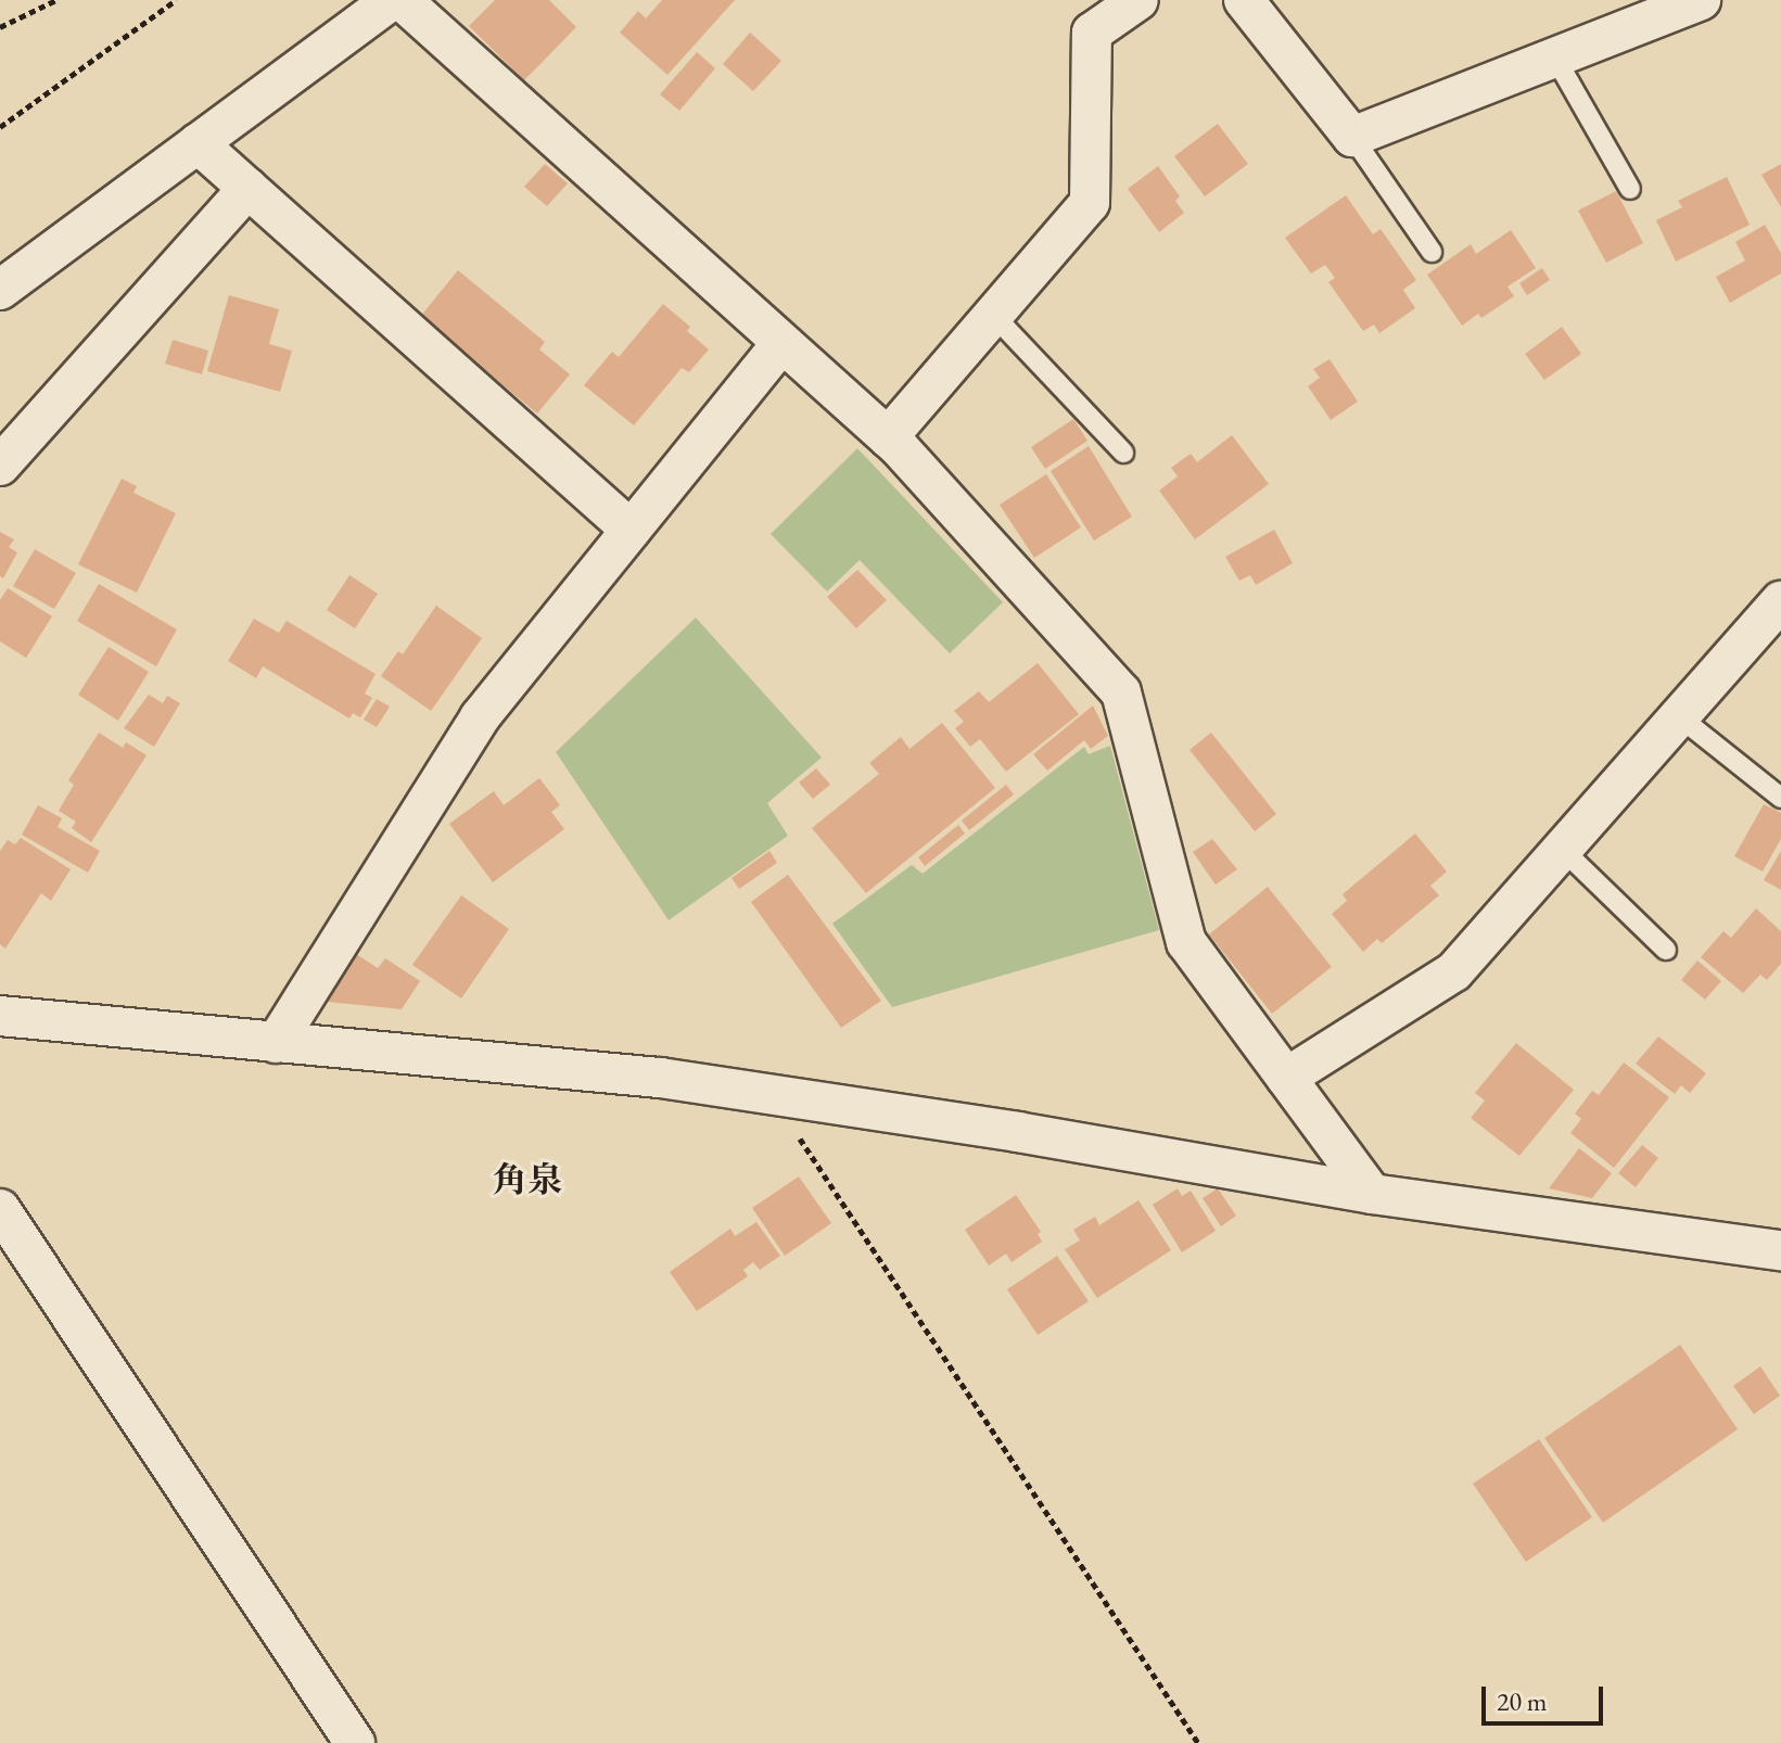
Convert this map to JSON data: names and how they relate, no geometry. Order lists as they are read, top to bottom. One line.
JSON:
{"districts":["角泉"],"scale_bar":"20 m"}
